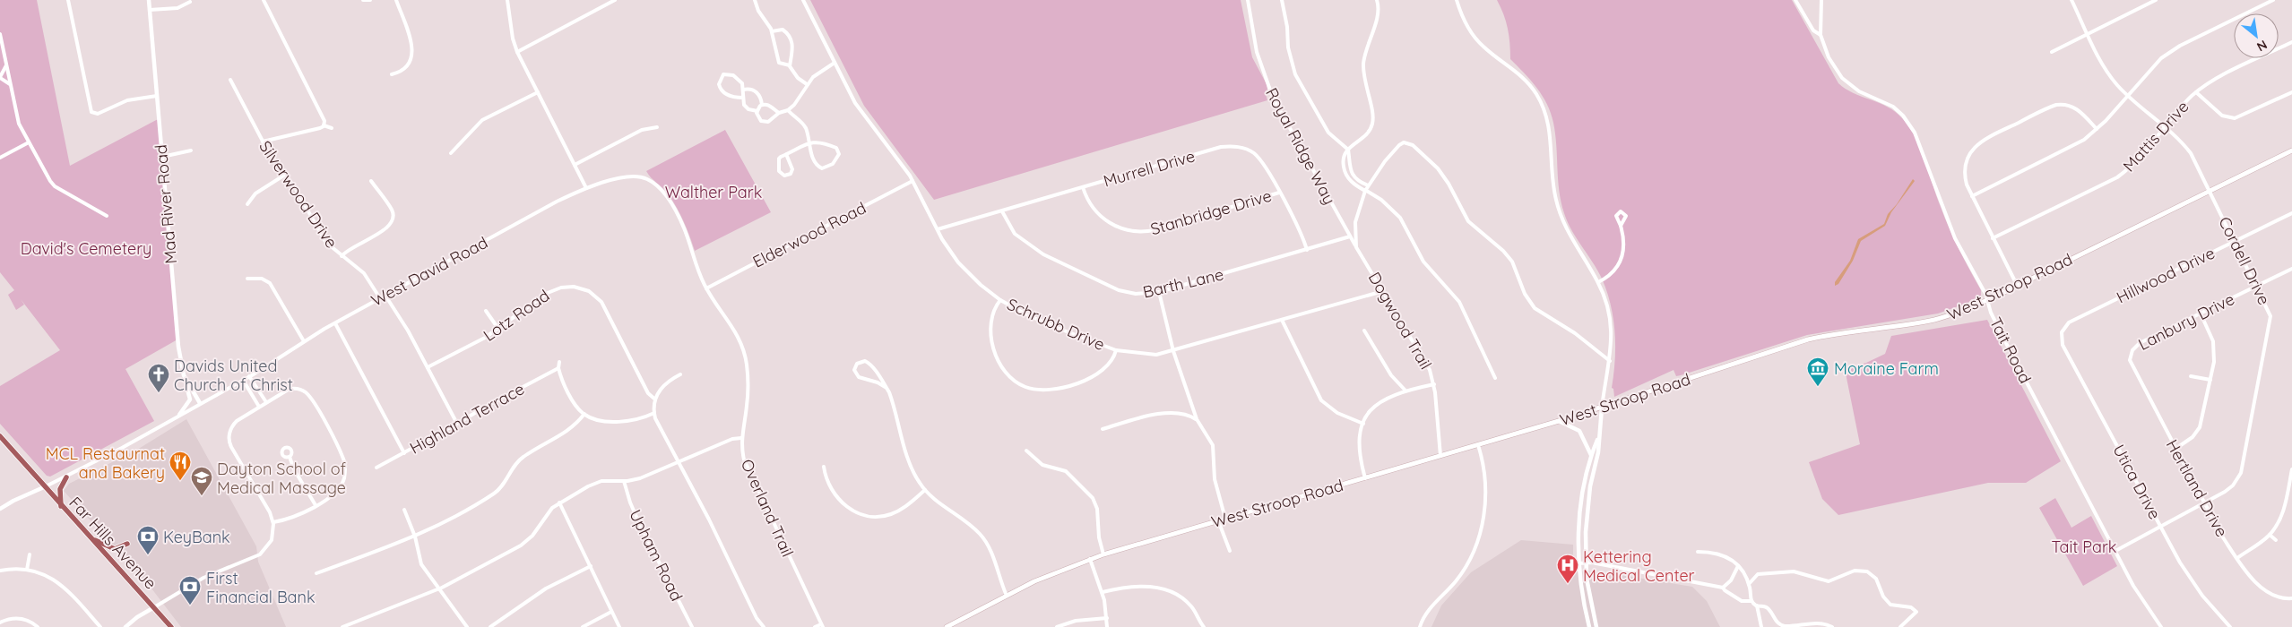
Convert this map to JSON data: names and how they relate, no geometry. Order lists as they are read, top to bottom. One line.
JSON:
{"streets":{"main road":["West Stroop Road","Far Hills Avenue"],"street":["Mattis Drive","Royal Ridge Way","Murrell Drive","Silverwood Drive","Mad River Road","Stanbridge Drive","Elderwood Road","Cordell Drive","West David Road","Hillwood Drive","Barth Lane","Lotz Road","Dogwood Trail","Lanbury Drive","Schrubb Drive","Tait Road","Highland Terrace","Utica Drive","Hertland Drive","Overland Trail","Upham Road"]},"crossings":[["Mattis Drive","Cordell Drive"],["Royal Ridge Way","Barth Lane"],["Royal Ridge Way","Dogwood Trail"],["Murrell Drive","Stanbridge Drive"],["Murrell Drive","Barth Lane"],["Murrell Drive","Schrubb Drive"],["Silverwood Drive","West David Road"],["Mad River Road","West David Road"],["Elderwood Road","Schrubb Drive"],["Elderwood Road","Overland Trail"],["Cordell Drive","Hillwood Drive"],["Cordell Drive","West Stroop Road"],["Cordell Drive","Lanbury Drive"],["Cordell Drive","Tait Road"],["Cordell Drive","Utica Drive"],["Cordell Drive","Hertland Drive"],["West David Road","Overland Trail"],["West David Road","Far Hills Avenue"],["Hillwood Drive","Utica Drive"],["West Stroop Road","Dogwood Trail"],["West Stroop Road","Tait Road"],["Dogwood Trail","Schrubb Drive"],["Lanbury Drive","Hertland Drive"]],"parks":["Walther Park","David's Cemetery","Tait Park"],"places":{"museum":["Moraine Farm"],"church":["Davids United Church of Christ"],"restaurant":["MCL Restaurnat and Bakery"],"school or university":["Dayton School of Medical Massage"],"bank":["KeyBank","First Financial Bank"],"hospital":["Kettering Medical Center"]},"north":"bottom right"}
